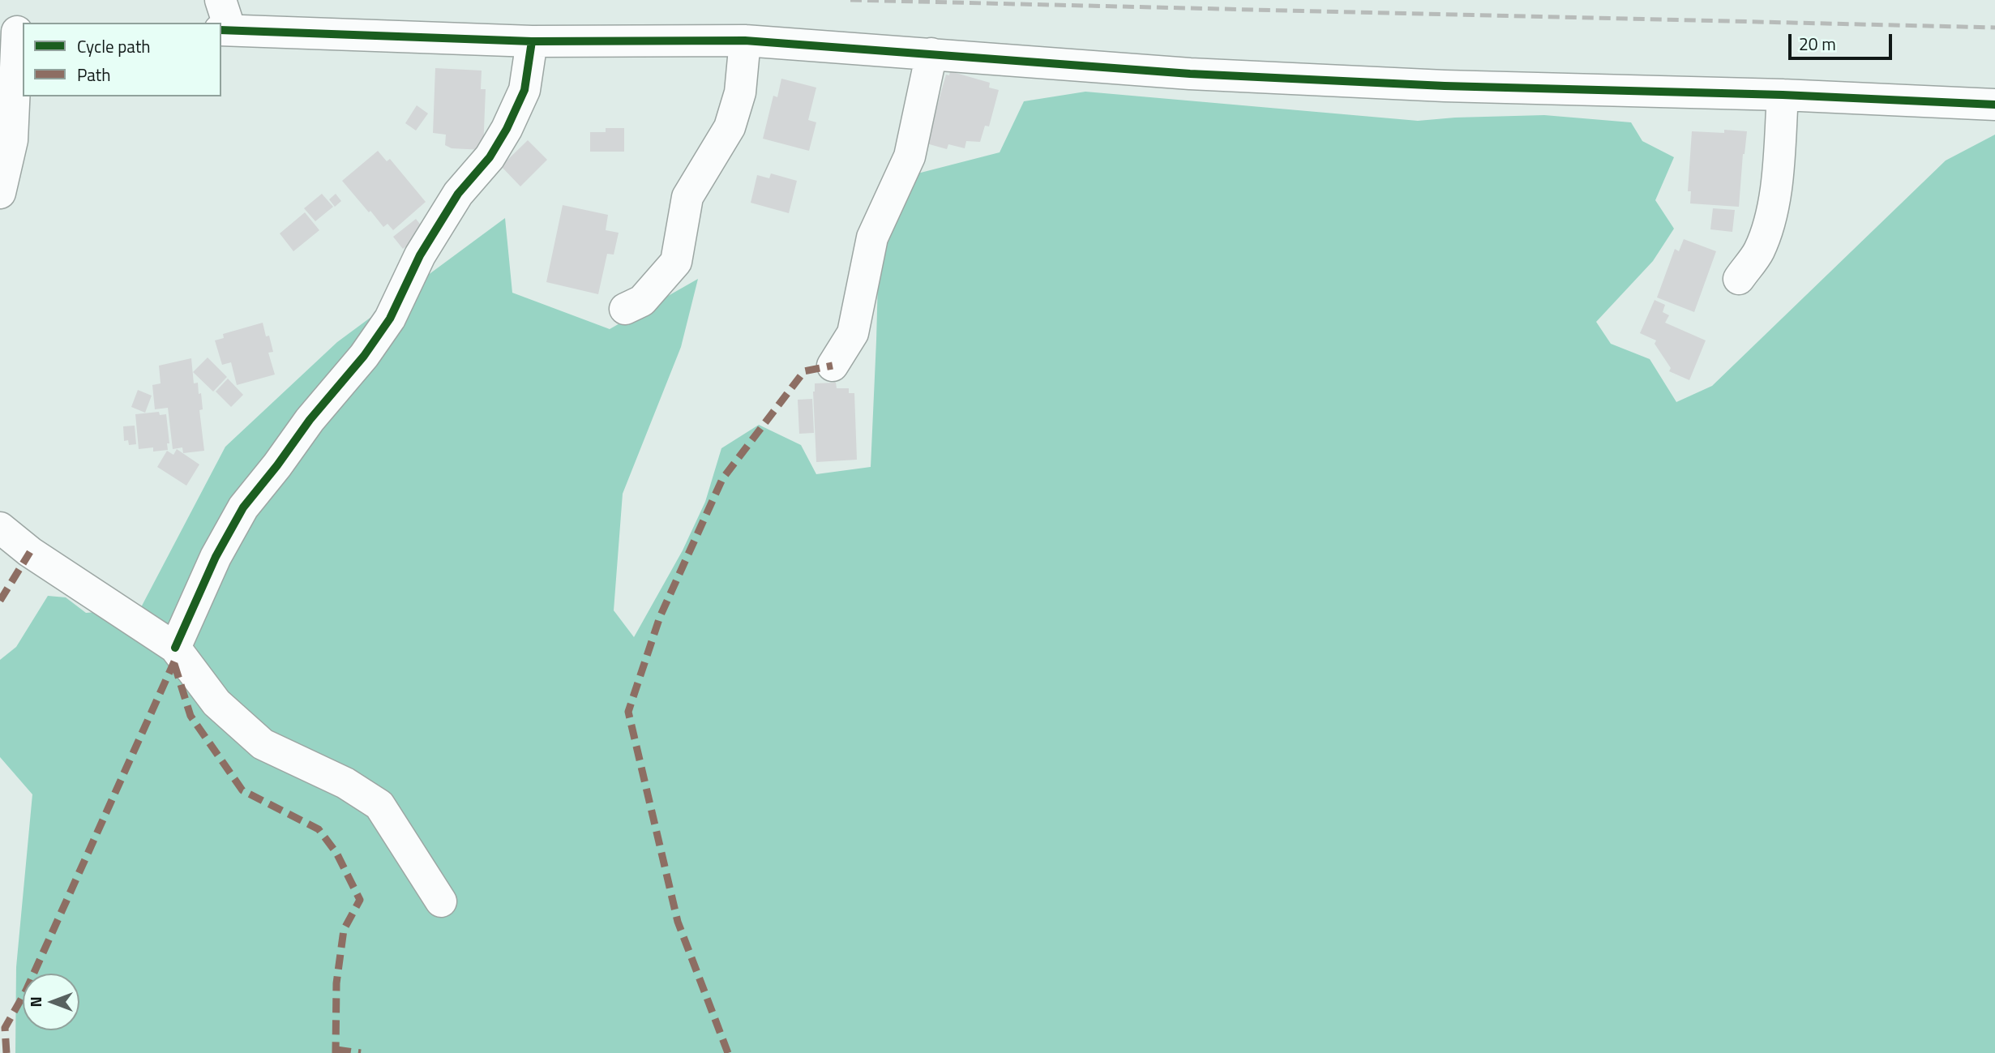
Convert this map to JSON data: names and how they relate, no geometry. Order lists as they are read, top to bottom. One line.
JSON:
{"legend":["Cycle path","Path"],"scale_bar":"20 m","north":"left"}
